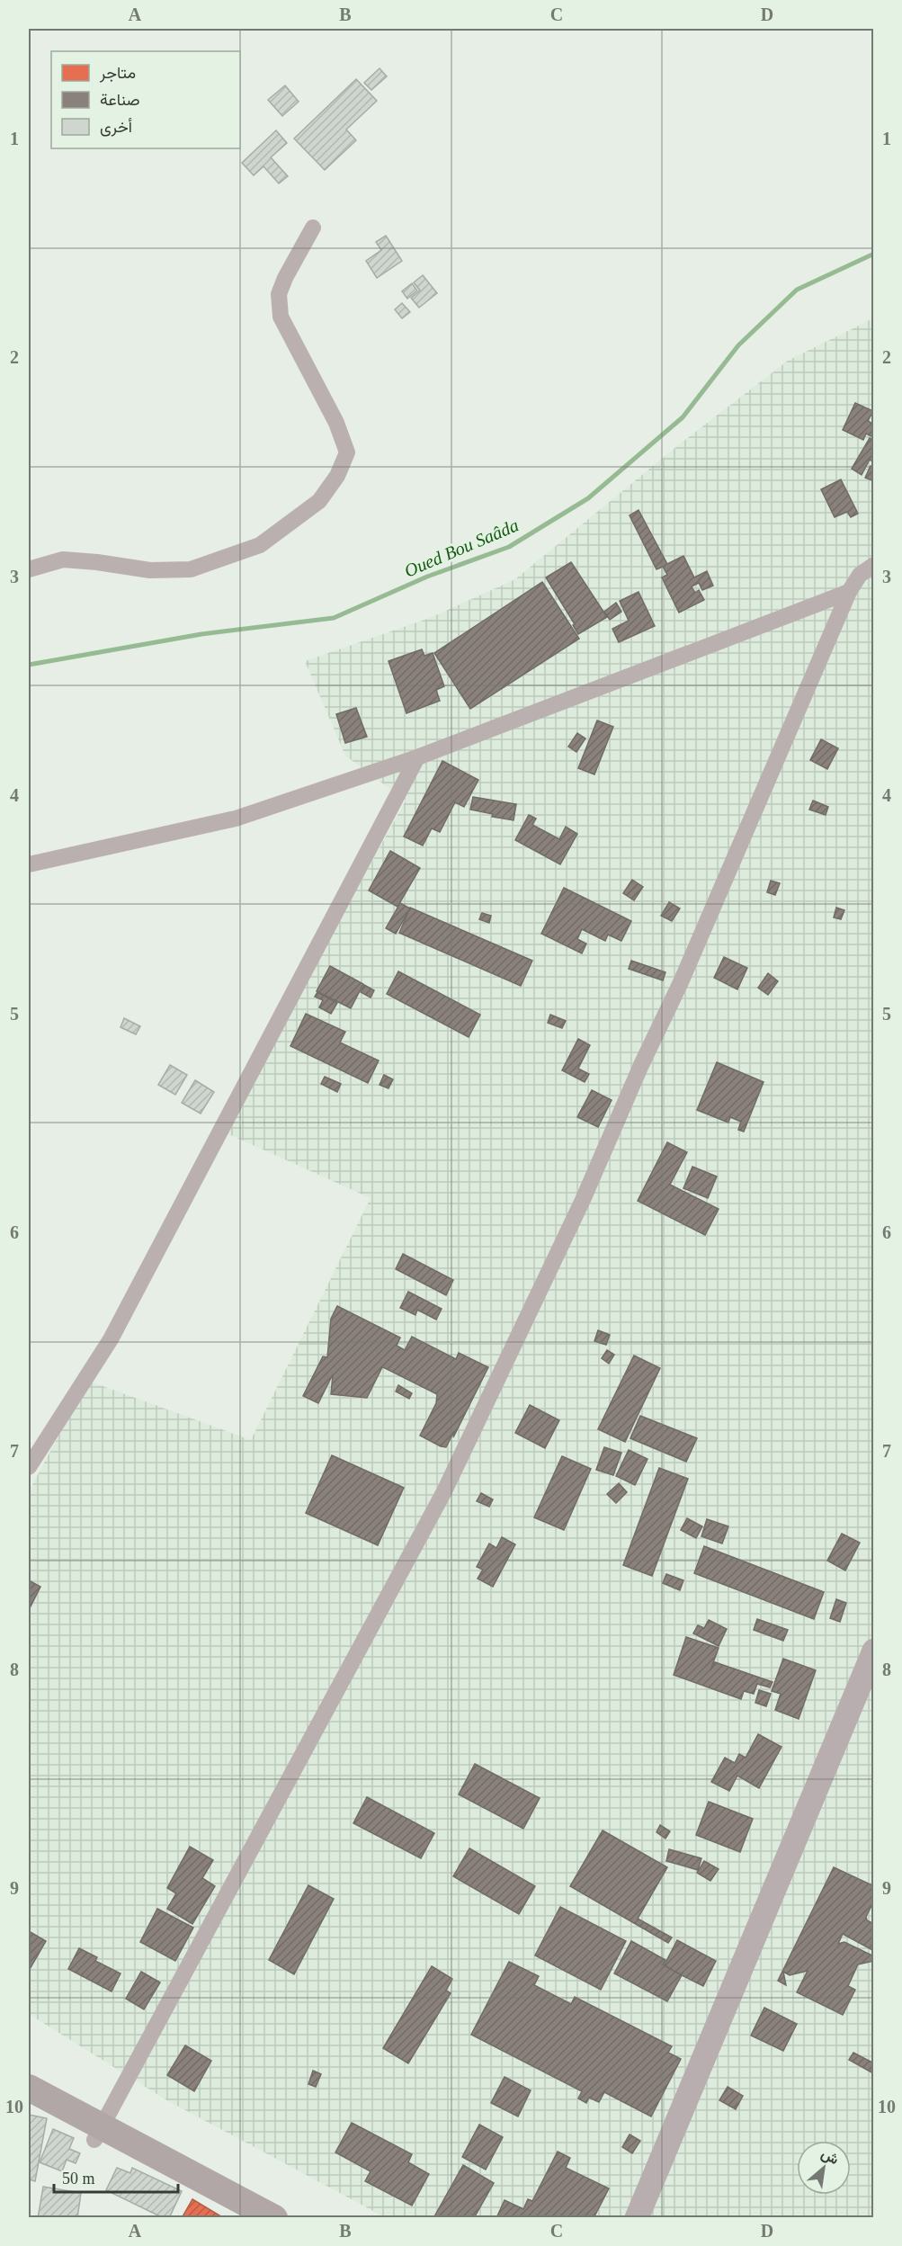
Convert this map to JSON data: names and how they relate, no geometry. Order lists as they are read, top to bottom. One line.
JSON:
{"water":["Oued Bou Saâda"],"legend":["متاجر","صناعة","أخرى"],"scale_bar":"50 m","north":"top right","grid":{"columns":["A","B","C","D"],"rows":["1","2","3","4","5","6","7","8","9","10"]}}
